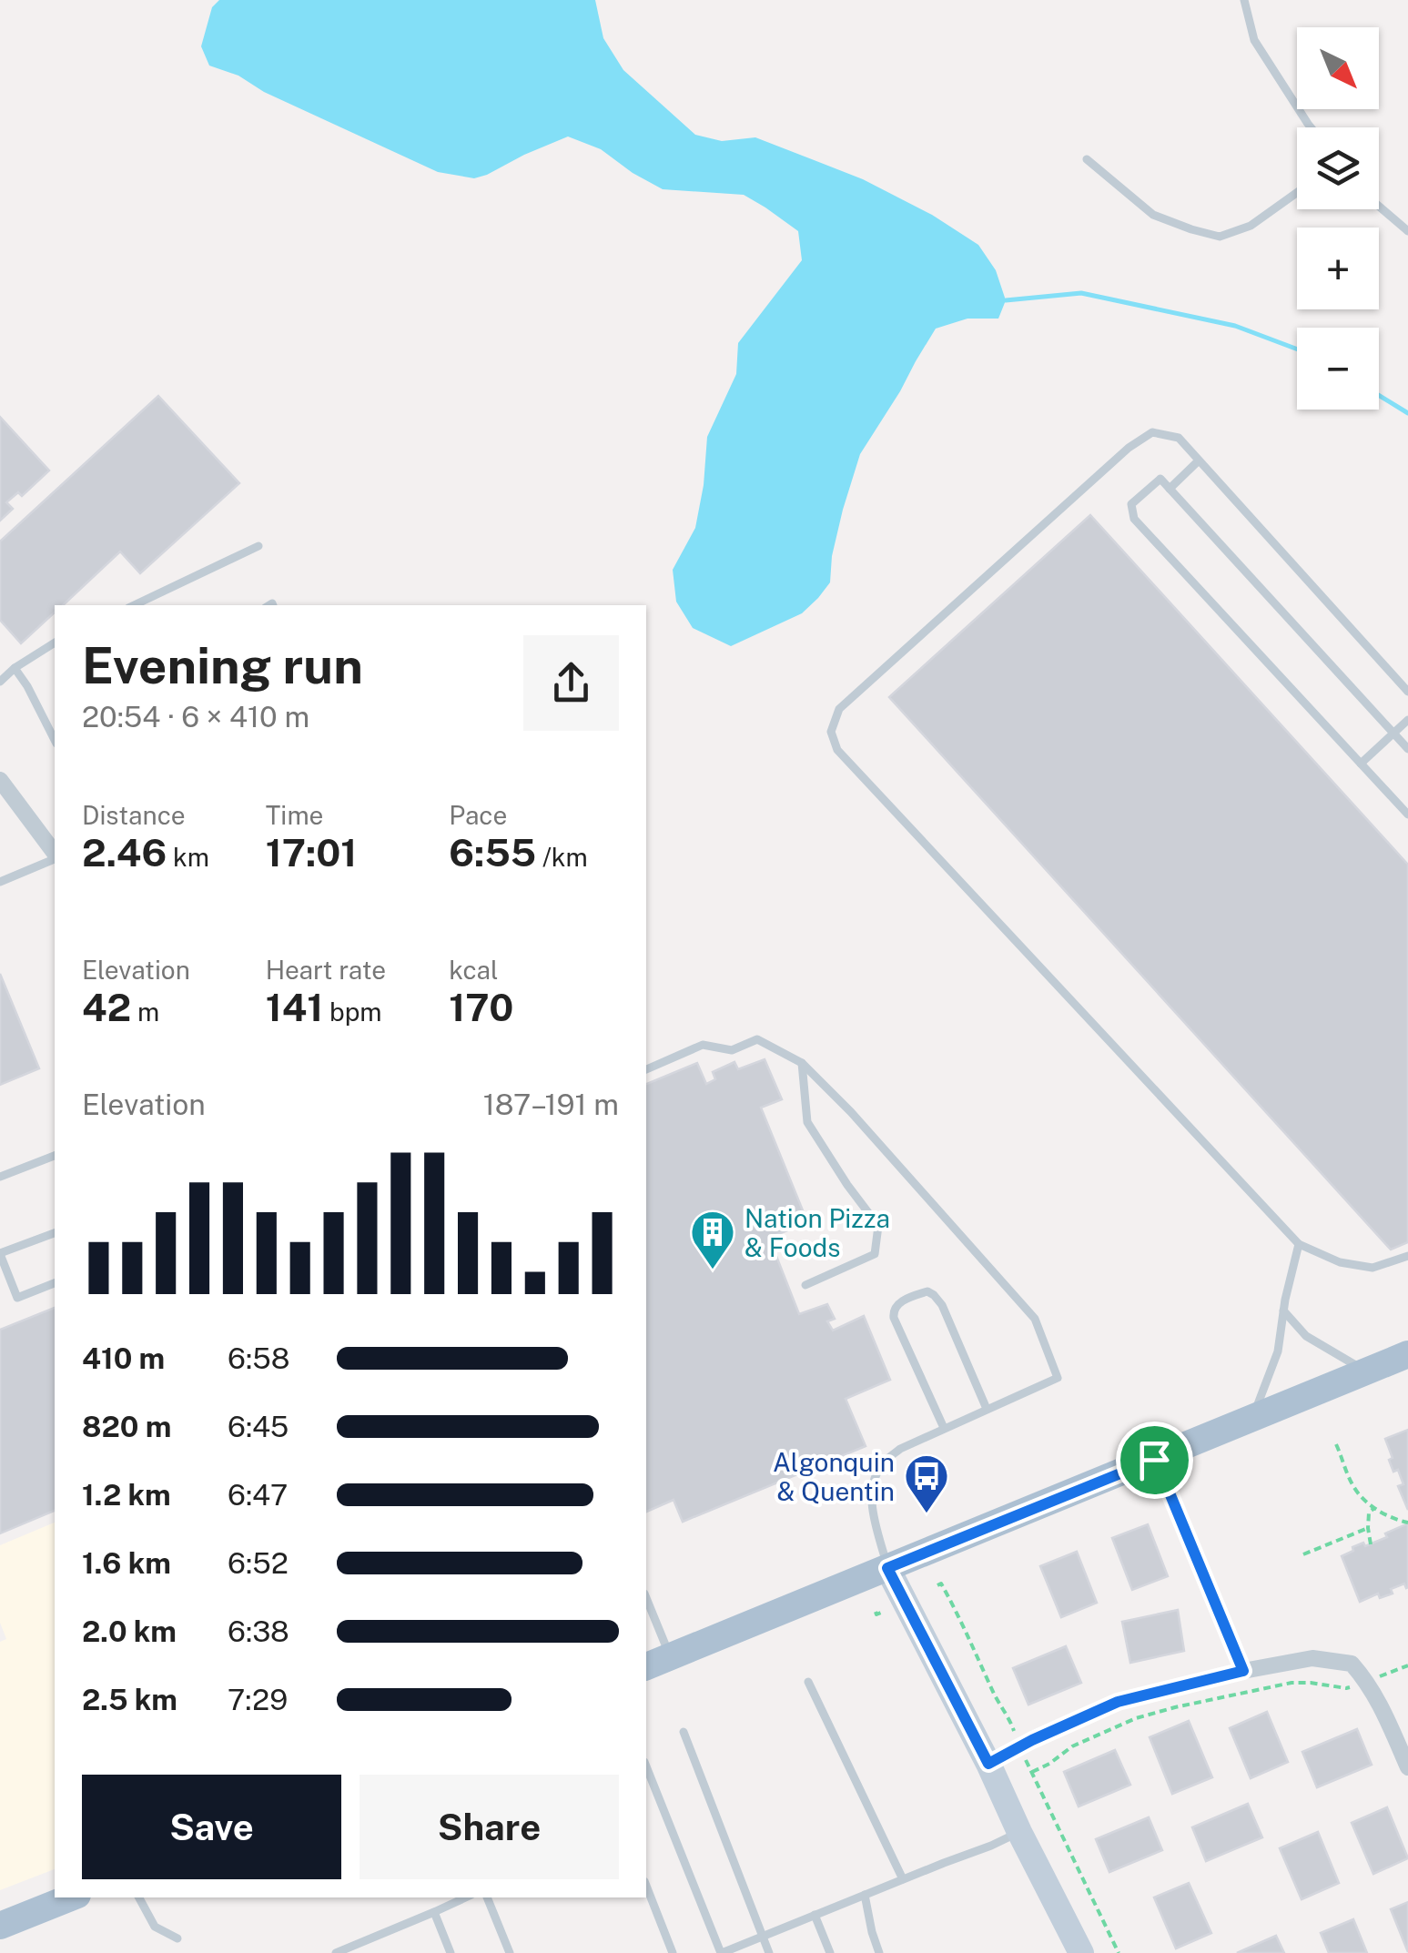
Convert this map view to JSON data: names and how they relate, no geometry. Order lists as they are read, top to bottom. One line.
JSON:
{"places":{"building":["Nation Pizza & Foods"],"bus stop":["Algonquin & Quentin"]},"north":"bottom right","page":{"map_buttons":["+","−"],"heading":["Evening run","20:54 · 6 × 410 m"],"stats":[["Distance","2.46 km"],["Time","17:01"],["Pace","6:55 /km"],["Elevation","42 m"],["Heart rate","141 bpm"],["kcal","170"]],"chart":["Elevation","187–191 m"],"list":[{"name":"410 m","note":"6:58"},{"name":"820 m","note":"6:45"},{"name":"1.2 km","note":"6:47"},{"name":"1.6 km","note":"6:52"},{"name":"2.0 km","note":"6:38"},{"name":"2.5 km","note":"7:29"}],"buttons":["Save","Share"]}}
